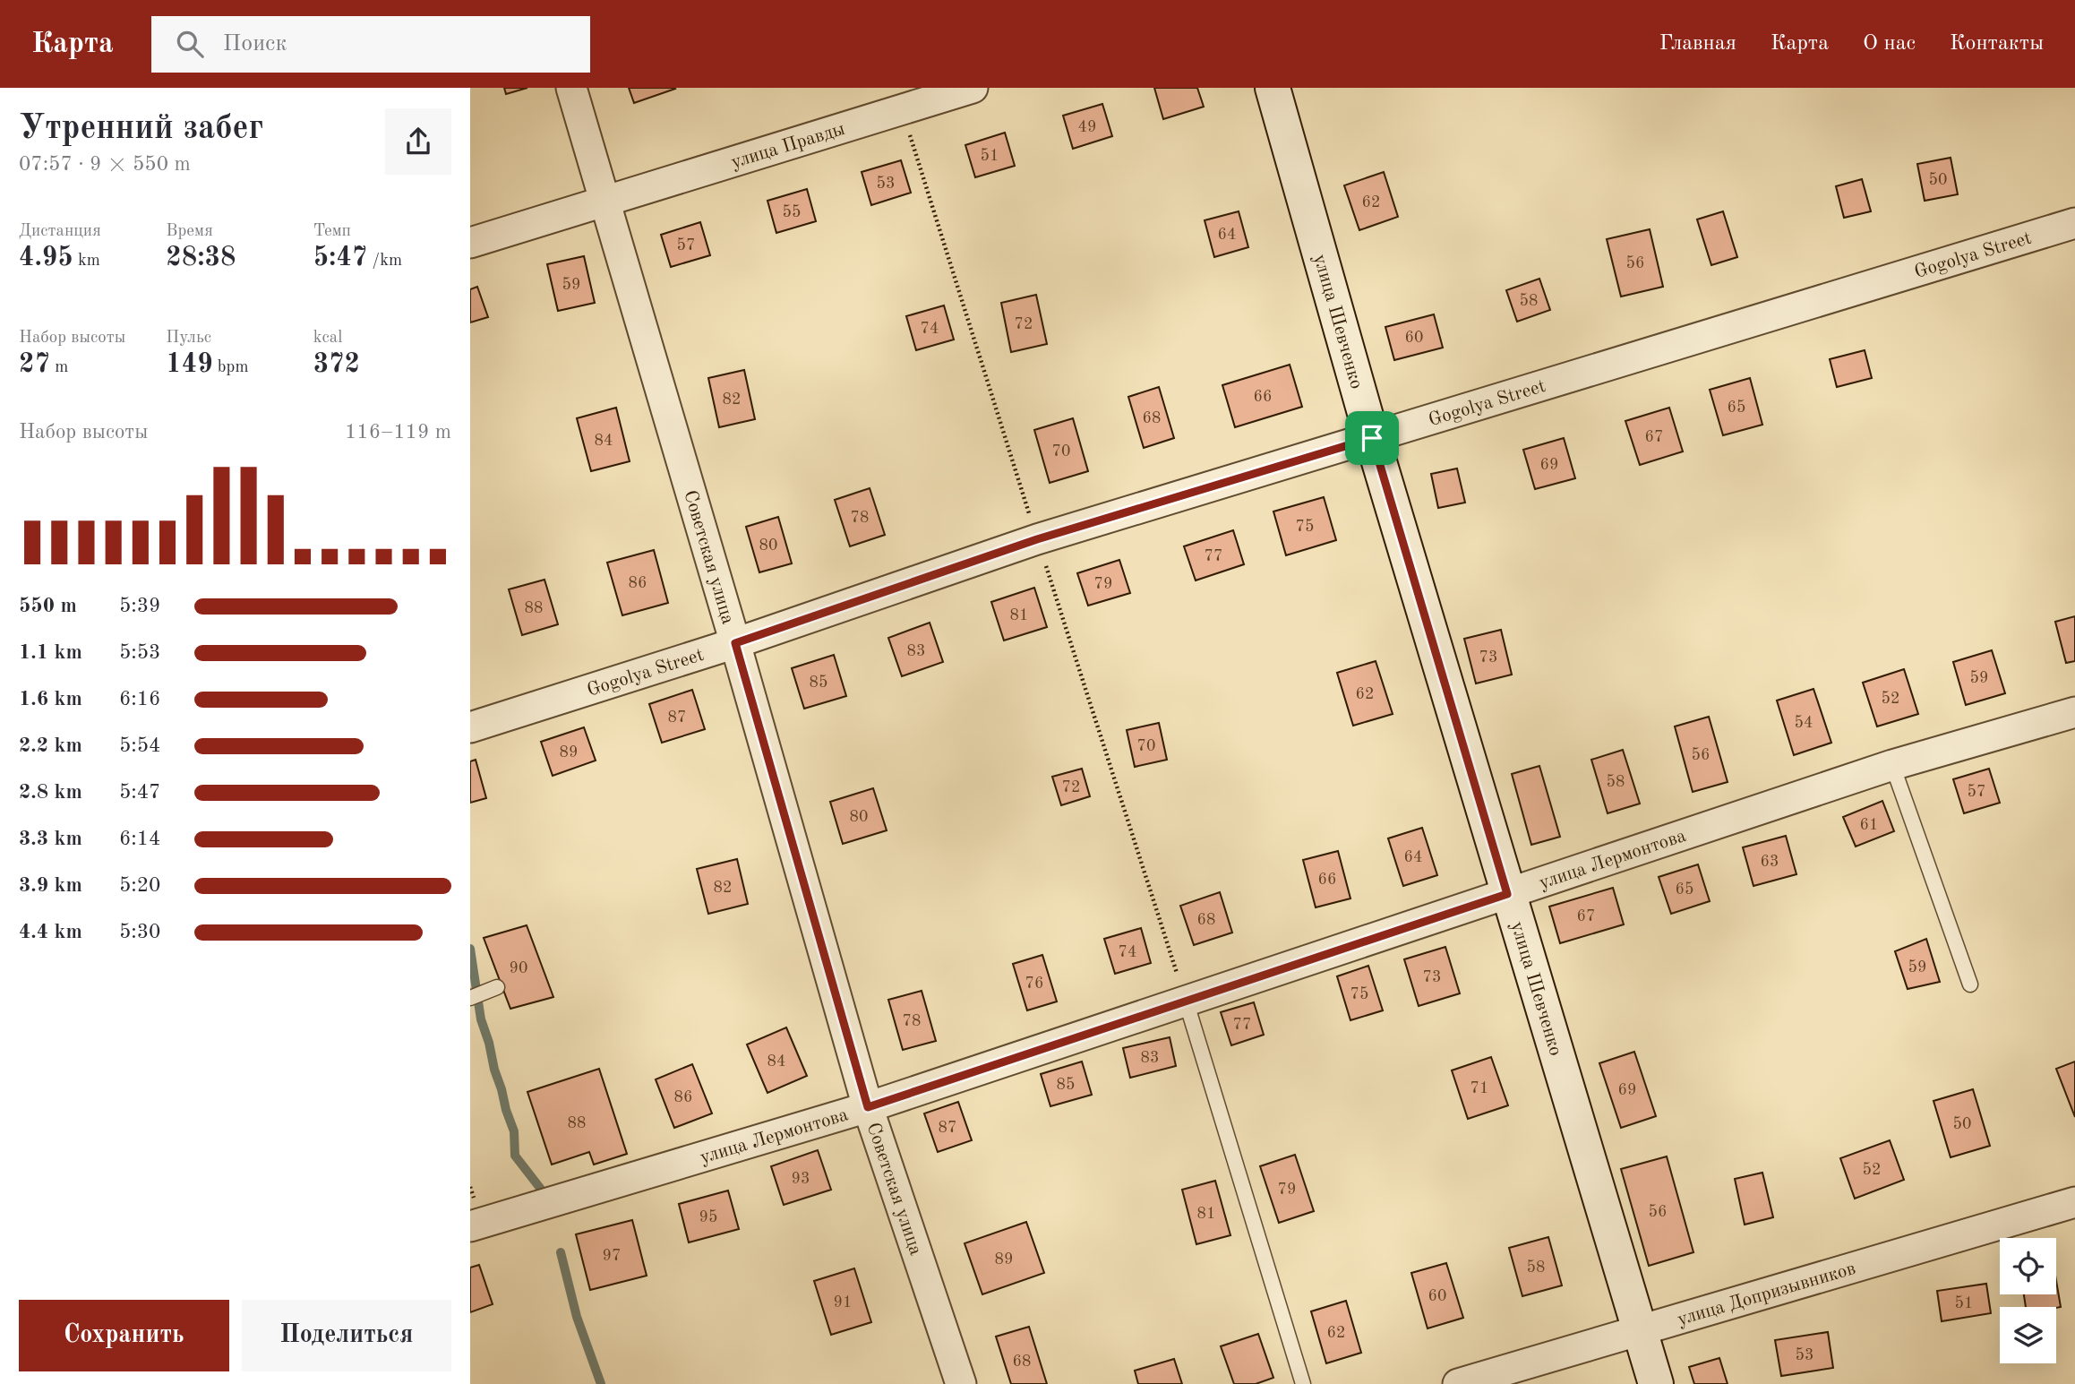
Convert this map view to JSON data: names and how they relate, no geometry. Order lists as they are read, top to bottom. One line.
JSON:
{"streets":{"street":["улица Правды","Gogolya Street","улица Шевченко","Советская улица","улица Лермонтова","улица Допризывников"]},"crossings":[["улица Правды","Советская улица"],["Gogolya Street","улица Шевченко"],["Gogolya Street","Советская улица"],["улица Шевченко","улица Лермонтова"],["улица Шевченко","улица Допризывников"],["Советская улица","улица Лермонтова"]],"house_numbers":["49","51","50","53","62","55","64","57","56","59","58","72","74","60","66","82","65","68","67","84","70","69","78","75","80","77","86","79","88","81","83","73","59","85","62","52","87","54","70","89","56","58","72","57","80","61","64","63","66","82","65","67","68","74","59","90","73","76","75","78","77","83","84","85","71","69","86","88","50","87","52","93","79","56","81","95","97","89","58","60","91","51","62","53","68"],"page":{"header":"Карта","search":"Поиск","nav":["Главная","Карта","О нас","Контакты"],"heading":["Утренний забег","07:57 · 9 × 550 m"],"stats":[["Дистанция","4.95 km"],["Время","28:38"],["Темп","5:47 /km"],["Набор высоты","27 m"],["Пульс","149 bpm"],["kcal","372"]],"chart":["Набор высоты","116–119 m"],"list":[{"name":"550 m","note":"5:39"},{"name":"1.1 km","note":"5:53"},{"name":"1.6 km","note":"6:16"},{"name":"2.2 km","note":"5:54"},{"name":"2.8 km","note":"5:47"},{"name":"3.3 km","note":"6:14"},{"name":"3.9 km","note":"5:20"},{"name":"4.4 km","note":"5:30"}],"buttons":["Сохранить","Поделиться"]}}
